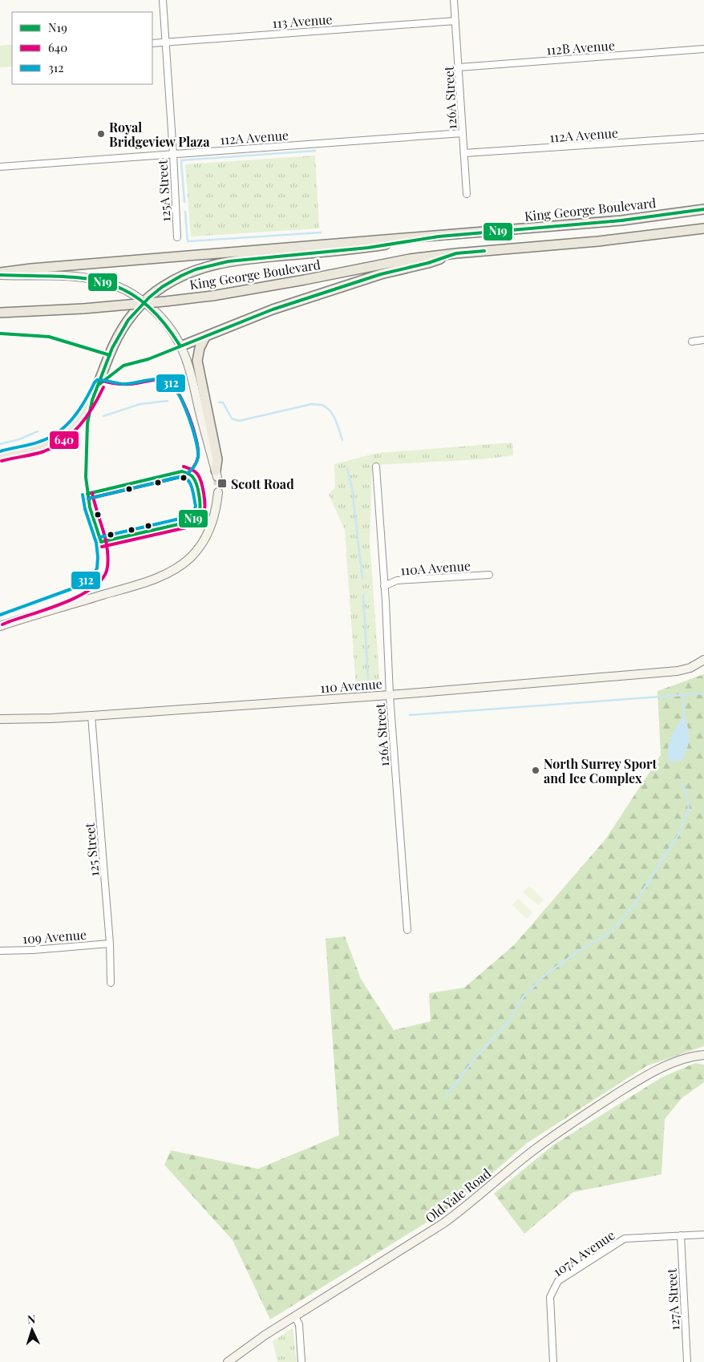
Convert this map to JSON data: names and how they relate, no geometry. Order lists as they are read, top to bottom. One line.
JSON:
{"streets":{"main road":["King George Boulevard","110 Avenue","Old Yale Road"],"street":["113 Avenue","112B Avenue","126A Street","112A Avenue","125A Street","110A Avenue","125 Street","109 Avenue","107A Avenue","127A Street"]},"crossings":[["113 Avenue","126A Street"],["113 Avenue","125A Street"],["112B Avenue","126A Street"],["126A Street","112A Avenue"],["126A Street","110A Avenue"],["126A Street","110 Avenue"],["112A Avenue","125A Street"],["110 Avenue","125 Street"],["125 Street","109 Avenue"],["107A Avenue","127A Street"]],"places":{"other":["Royal Bridgeview Plaza","North Surrey Sport and Ice Complex"],"transit":["Scott Road"]},"lines":["transit line N19","transit line 312","transit line 640"],"legend":["N19","640","312"],"north":"top"}
